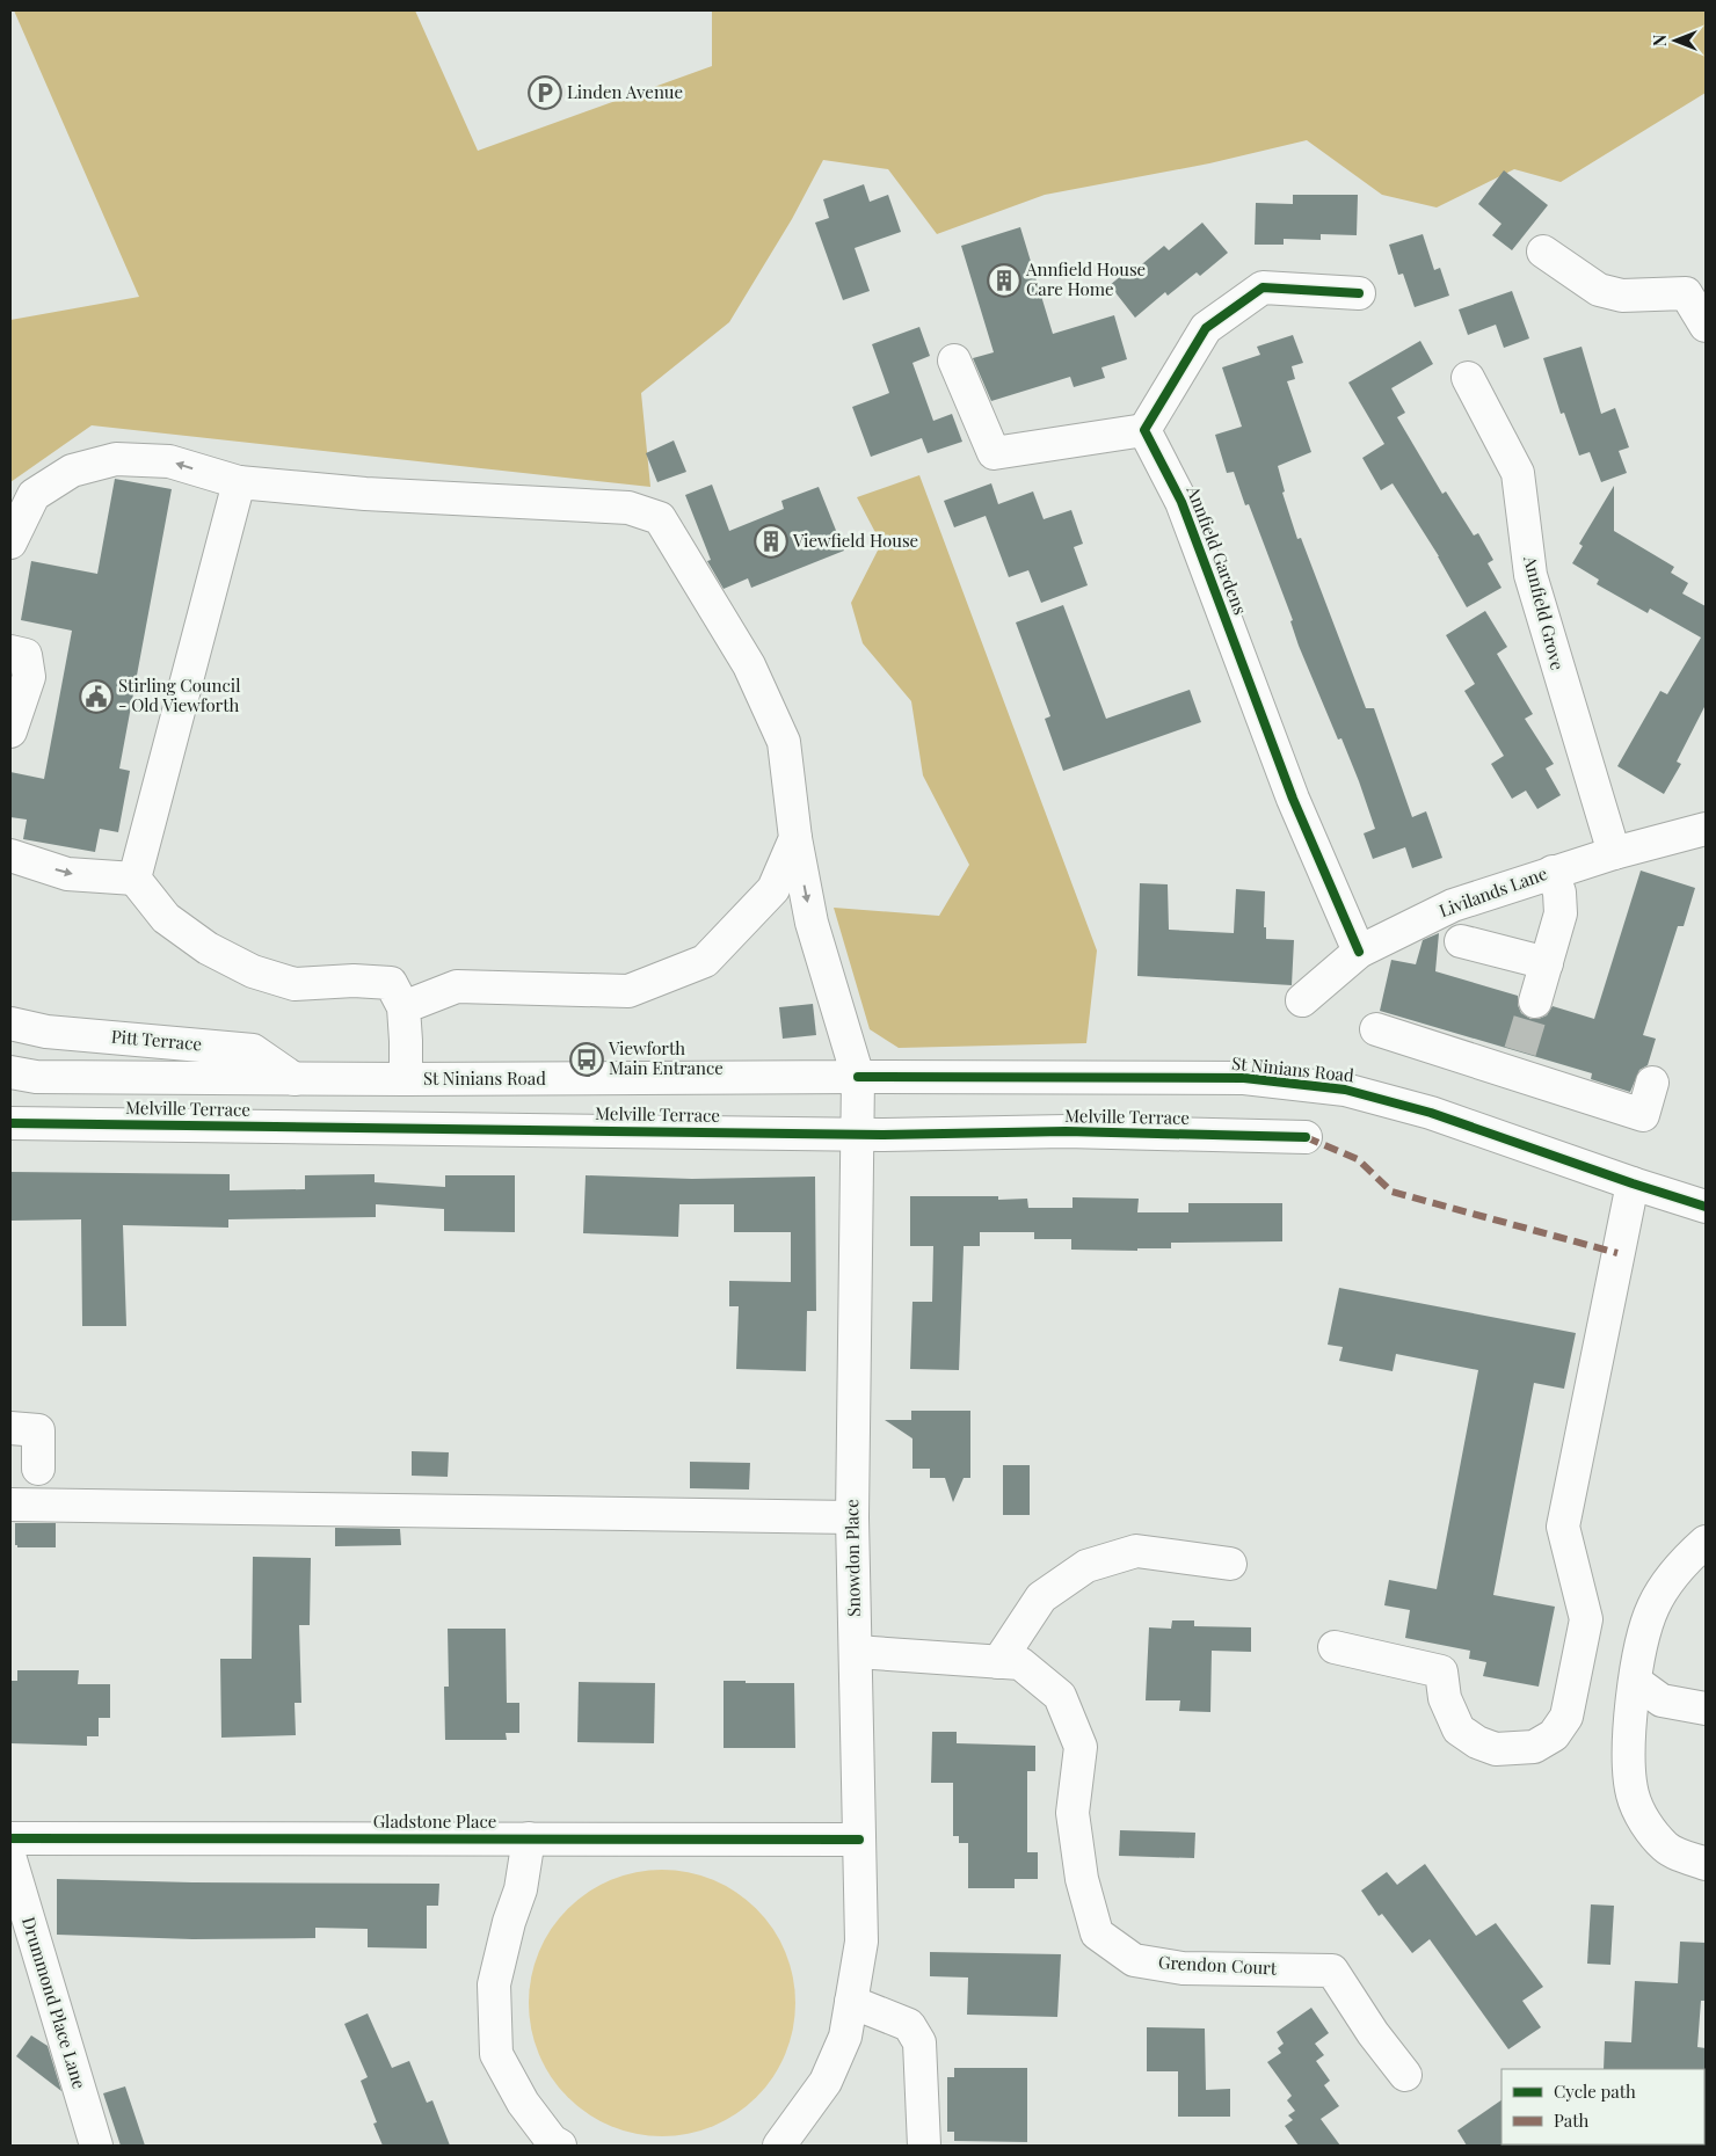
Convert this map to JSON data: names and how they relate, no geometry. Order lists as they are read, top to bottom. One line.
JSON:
{"streets":{"street":["Annfield Gardens","Annfield Grove","Livilands Lane","Pitt Terrace","St Ninians Road","Melville Terrace","Snowdon Place","Gladstone Place","Grendon Court","Drummond Place Lane"]},"crossings":[["Annfield Gardens","Livilands Lane"],["Annfield Grove","Livilands Lane"],["Pitt Terrace","St Ninians Road"],["St Ninians Road","Snowdon Place"],["Melville Terrace","Snowdon Place"],["Snowdon Place","Gladstone Place"],["Snowdon Place","Grendon Court"]],"places":{"parking":["Linden Avenue"],"building":["Annfield House Care Home","Viewfield House"],"public building":["Stirling Council - Old Viewforth"],"bus stop":["Viewforth Main Entrance"]},"legend":["Cycle path","Path"],"north":"left"}
